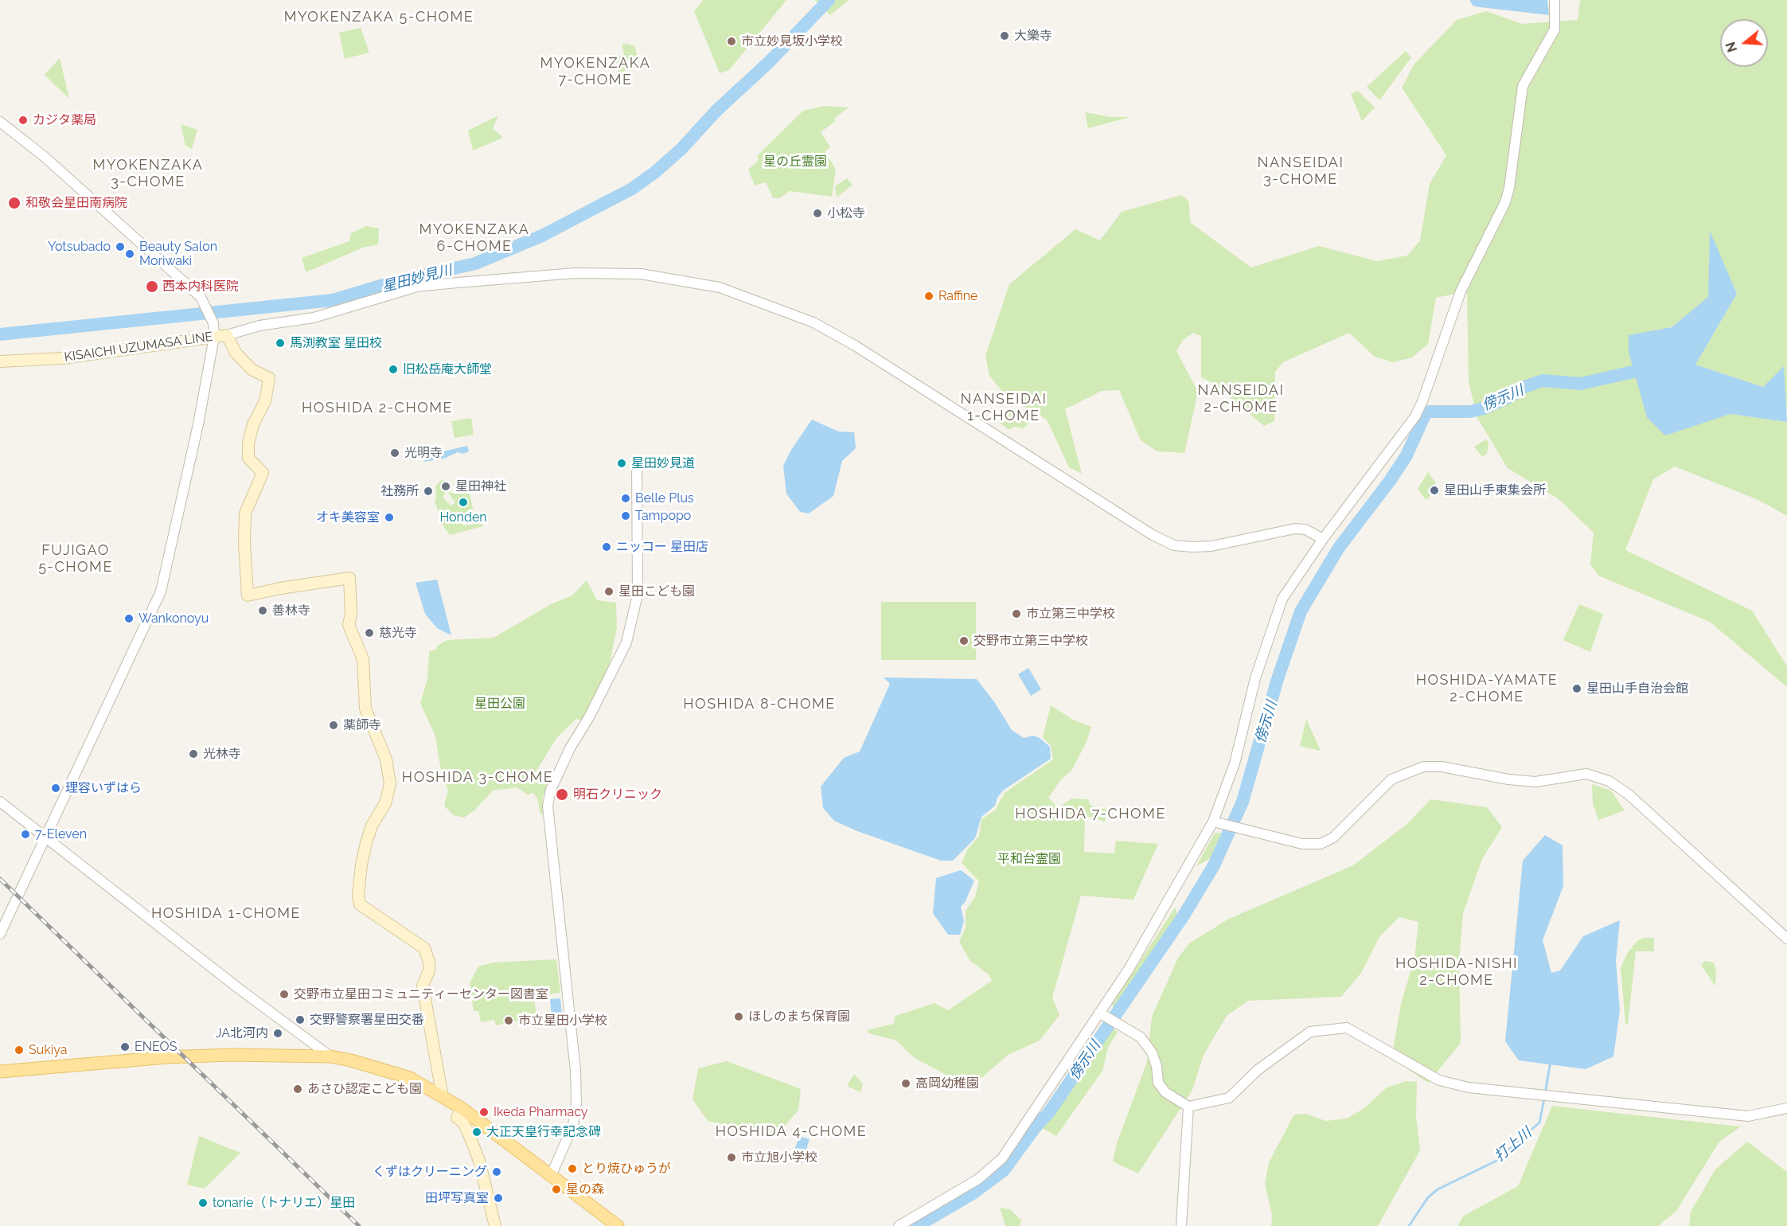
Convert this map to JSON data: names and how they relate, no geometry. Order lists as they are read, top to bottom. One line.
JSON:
{"streets":{"main road":["KISAICHI UZUMASA LINE"]},"districts":["MYOKENZAKA 5-CHOME","MYOKENZAKA 7-CHOME","NANSEIDAI 3-CHOME","MYOKENZAKA 3-CHOME","MYOKENZAKA 6-CHOME","NANSEIDAI 2-CHOME","NANSEIDAI 1-CHOME","HOSHIDA 2-CHOME","FUJIGAO 5-CHOME","HOSHIDA-YAMATE 2-CHOME","HOSHIDA 8-CHOME","HOSHIDA 3-CHOME","HOSHIDA 7-CHOME","HOSHIDA 1-CHOME","HOSHIDA-NISHI 2-CHOME","HOSHIDA 4-CHOME"],"water":["星田妙見川","傍示川","打上川"],"parks":["星の丘霊園","星田公園","平和台霊園"],"places":["大樂寺","市立妙見坂小学校","カジタ薬局","和敬会星田南病院","小松寺","Yotsubado","Beauty Salon Moriwaki","西本内科医院","Raffine","馬渕教室 星田校","旧松岳庵大師堂","光明寺","星田妙見道","星田神社","星田山手東集会所","社務所","Belle Plus","Honden","Tampopo","オキ美容室","ニッコー 星田店","星田こども園","善林寺","市立第三中学校","Wankonoyu","慈光寺","交野市立第三中学校","星田山手自治会館","薬師寺","光林寺","理容いずはら","明石クリニック","7-Eleven","交野市立星田コミュニティーセンター図書室","ほしのまち保育園","交野警察署星田交番","市立星田小学校","JA北河内","ENEOS","Sukiya","高岡幼稚園","あさひ認定こども園","Ikeda Pharmacy","大正天皇行幸記念碑","市立旭小学校","とり焼ひゅうが","くずはクリーニング","星の森","田坪写真室","tonarie（トナリエ）星田"],"north":"left"}
